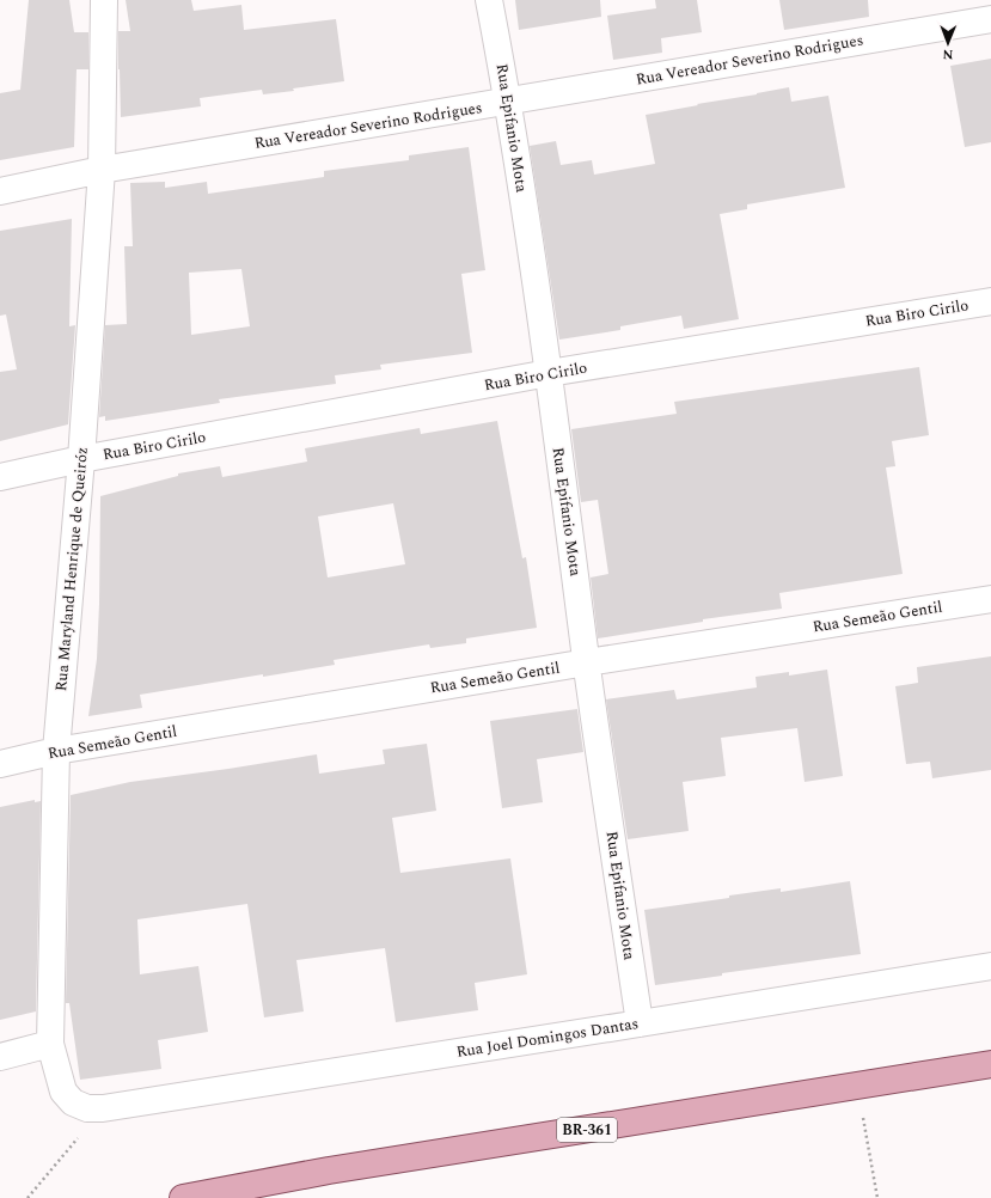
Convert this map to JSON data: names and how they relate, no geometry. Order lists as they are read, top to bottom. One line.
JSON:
{"streets":{"main road":["BR-361"],"street":["Rua Vereador Severino Rodrigues","Rua Epifanio Mota","Rua Biro Cirilo","Rua Maryland Henrique de Queiróz","Rua Semeão Gentil","Rua Joel Domingos Dantas"]},"crossings":[["Rua Vereador Severino Rodrigues","Rua Epifanio Mota"],["Rua Vereador Severino Rodrigues","Rua Maryland Henrique de Queiróz"],["Rua Epifanio Mota","Rua Biro Cirilo"],["Rua Epifanio Mota","Rua Semeão Gentil"],["Rua Epifanio Mota","Rua Joel Domingos Dantas"],["Rua Biro Cirilo","Rua Maryland Henrique de Queiróz"],["Rua Maryland Henrique de Queiróz","Rua Semeão Gentil"],["Rua Maryland Henrique de Queiróz","Rua Joel Domingos Dantas"]],"north":"bottom"}
